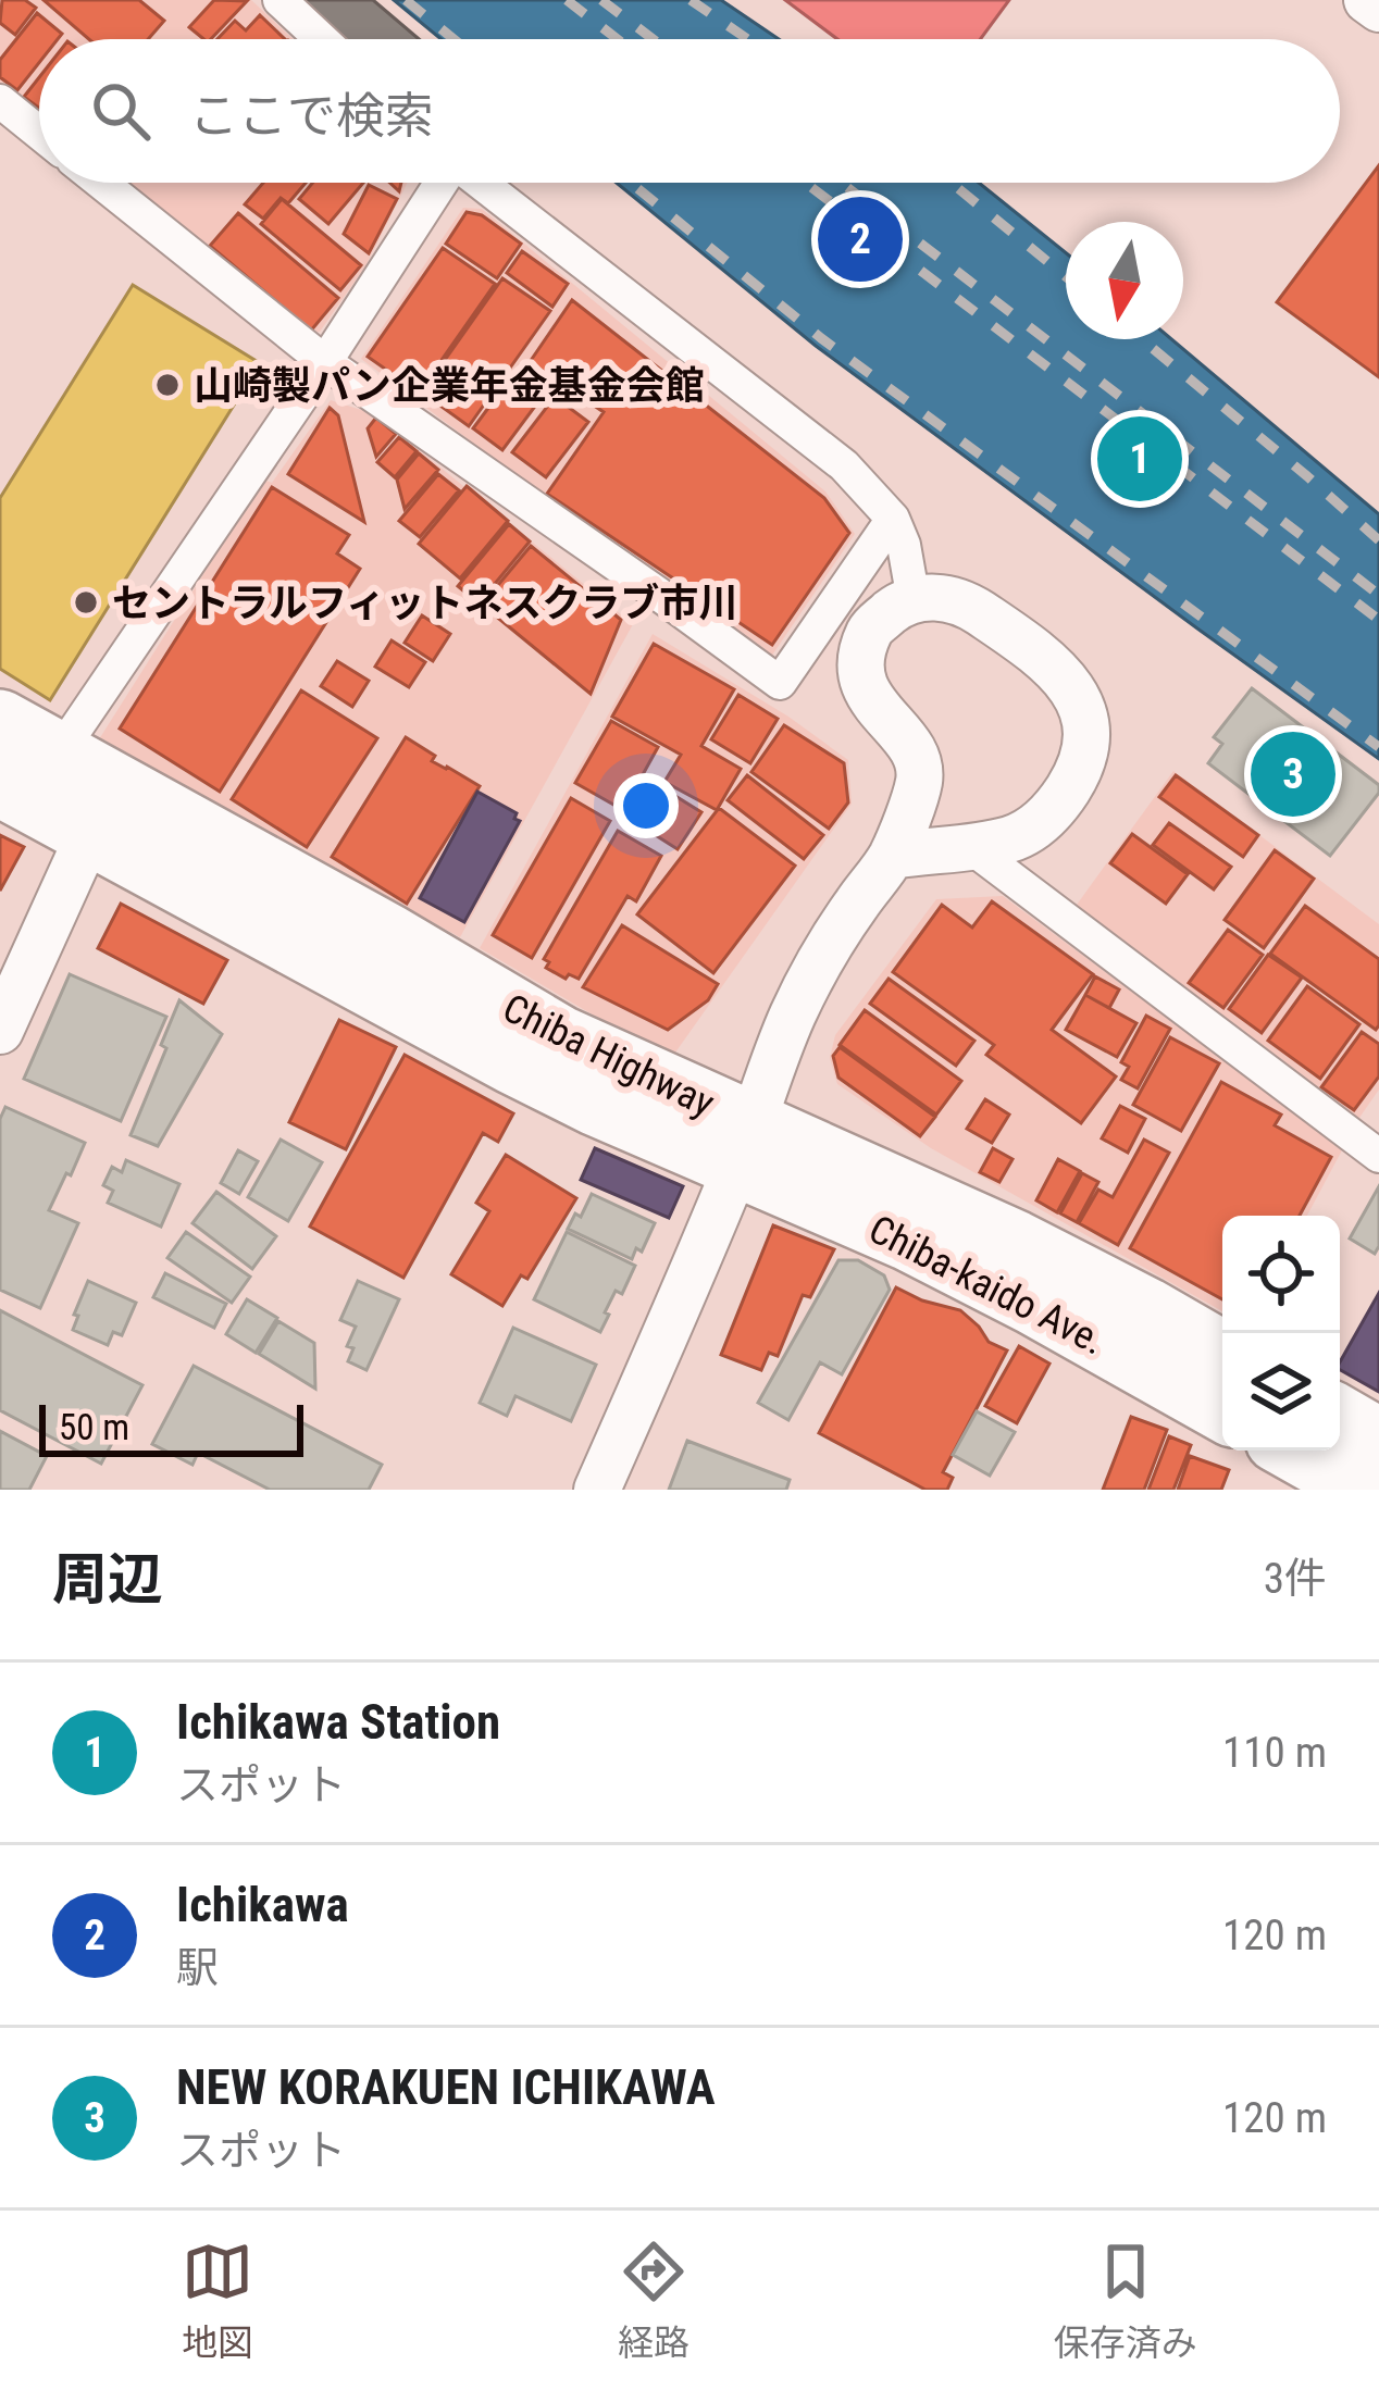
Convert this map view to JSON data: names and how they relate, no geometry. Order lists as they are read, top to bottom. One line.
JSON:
{"streets":{"highway":["Chiba Highway","Chiba-kaido Ave."]},"crossings":[["Chiba Highway","Chiba-kaido Ave."]],"places":["山崎製パン企業年金基金会館","セントラルフィットネスクラブ市川"],"scale_bar":"50 m","north":"bottom","page":{"search":"ここで検索","pins":["2","1","3"],"scale":"50 m","heading":["周辺","3件"],"list":[{"mark":"1","name":"Ichikawa Station","note":"スポット","value":"110 m"},{"mark":"2","name":"Ichikawa","note":"駅","value":"120 m"},{"mark":"3","name":"NEW KORAKUEN ICHIKAWA","note":"スポット","value":"120 m"}],"nav":["地図","経路","保存済み"]}}
